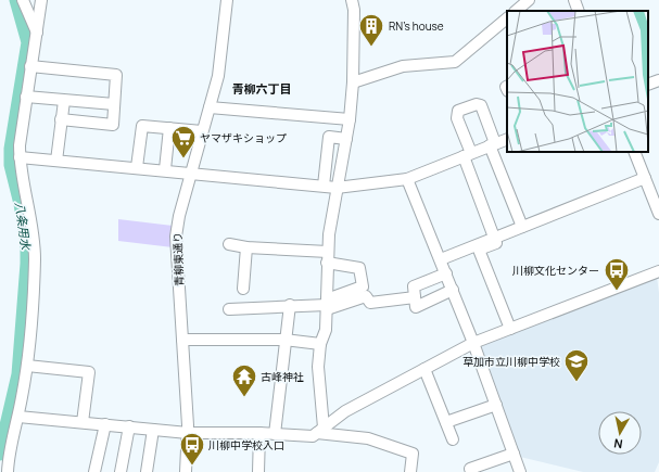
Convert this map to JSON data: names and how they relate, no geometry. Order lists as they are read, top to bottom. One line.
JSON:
{"streets":{"street":["青柳東通り"]},"districts":["青柳六丁目"],"water":["八条用水"],"places":{"building":["RN's house"],"supermarket":["ヤマザキショップ"],"bus stop":["川柳文化センター","川柳中学校入口"],"school or university":["草加市立川柳中学校"],"temple":["古峰神社"]},"north":"bottom"}
